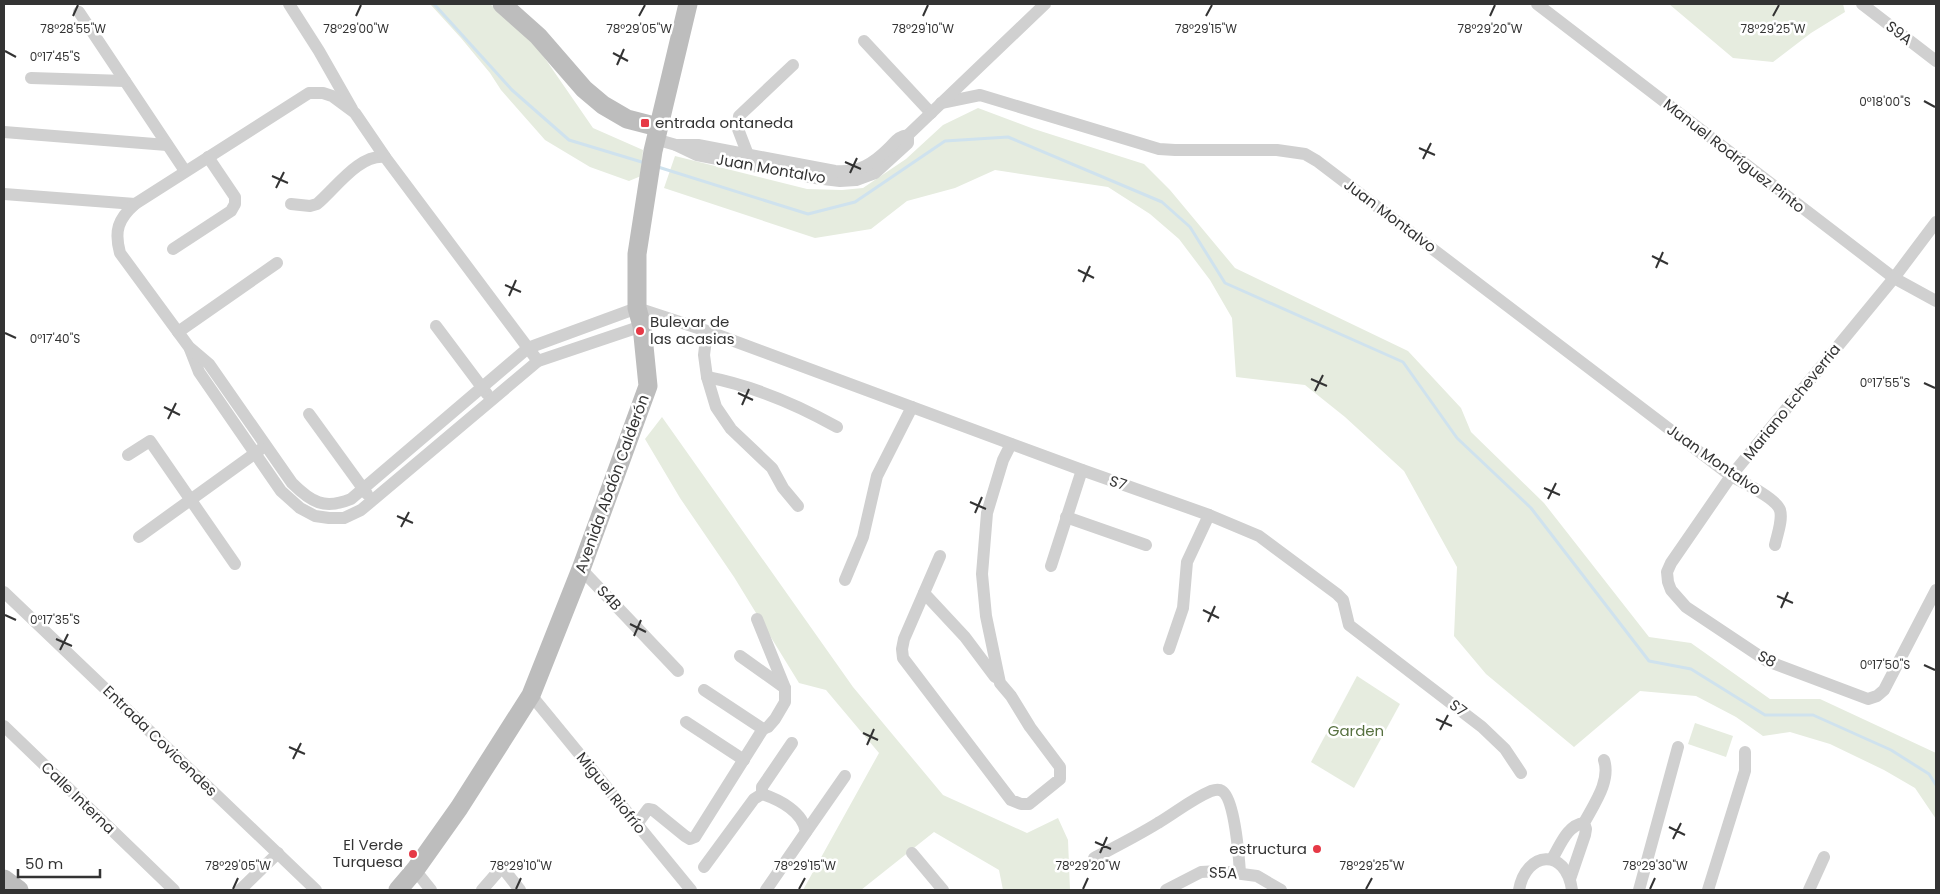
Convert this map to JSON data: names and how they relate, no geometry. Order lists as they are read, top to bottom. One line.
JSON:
{"streets":{"street":["S9A","Manuel Rodríguez Pinto","Juan Montalvo","Mariano Echeverria","S7","Avenida Abdón Calderón","S4B","S8","Entrada Covicendes","Miguel Riofrío","Calle Interna","S5A"]},"crossings":[["Manuel Rodríguez Pinto","Mariano Echeverria"],["Juan Montalvo","Mariano Echeverria"],["Juan Montalvo","Avenida Abdón Calderón"],["Mariano Echeverria","S8"],["S7","Avenida Abdón Calderón"],["Avenida Abdón Calderón","S4B"],["Avenida Abdón Calderón","Miguel Riofrío"]],"parks":["Garden"],"places":{"transit":["entrada ontaneda"],"other":["Bulevar de las acasias","estructura","El Verde Turquesa"]},"scale_bar":"50 m","coordinates":["78°28'55\"W","78°29'00\"W","78°29'05\"W","78°29'10\"W","78°29'15\"W","78°29'20\"W","78°29'25\"W","0°17'45\"S","0°18'00\"S","0°17'40\"S","0°17'55\"S","0°17'35\"S","0°17'50\"S","78°29'30\"W"]}
